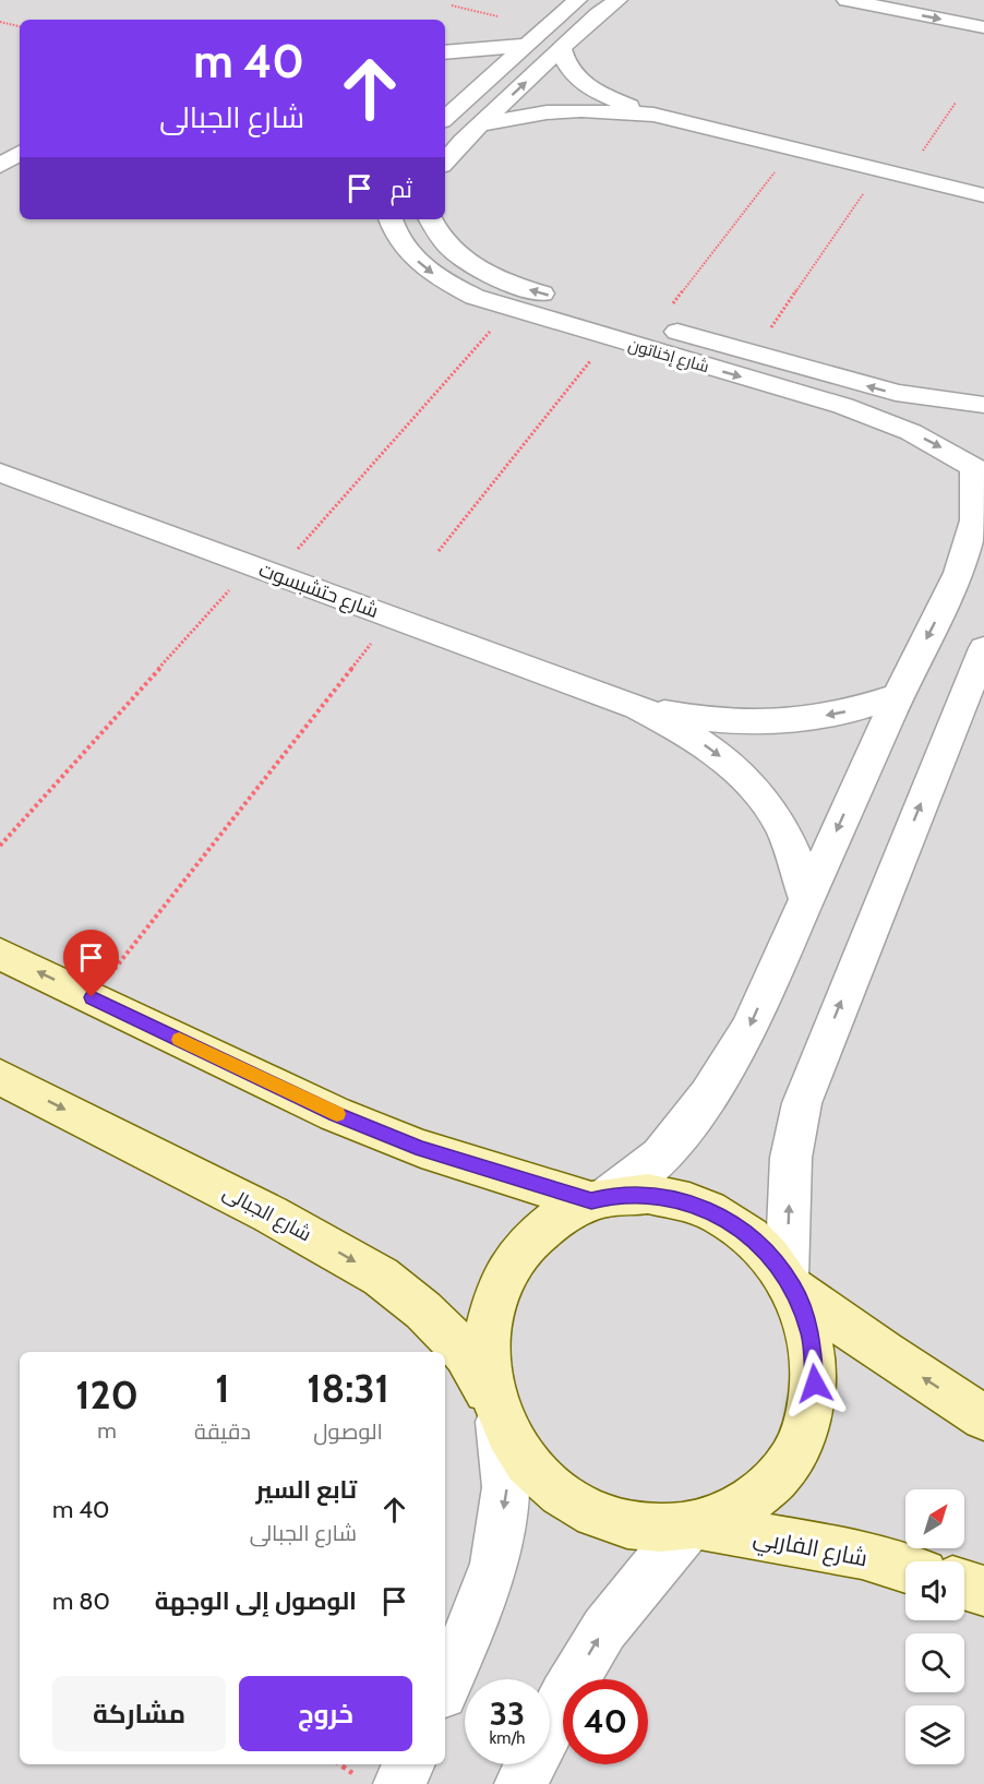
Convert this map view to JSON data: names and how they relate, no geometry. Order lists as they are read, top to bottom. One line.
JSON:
{"streets":{"street":["شارع إخناتون","شارع حتشبسوت","شارع الجبالى","شارع الفاربي"]},"crossings":[["شارع الجبالى","شارع الفاربي"]],"north":"top right","page":{"turn":["40 m","شارع الجبالى"],"then":"ثم","eta":["18:31","الوصول","1","دقيقة","120","m"],"list":[{"name":"تابع السير","note":"شارع الجبالى","value":"40 m"},{"name":"الوصول إلى الوجهة","value":"80 m"}],"buttons":["خروج","مشاركة"],"speed":"33 km/h","limit":"40"}}
